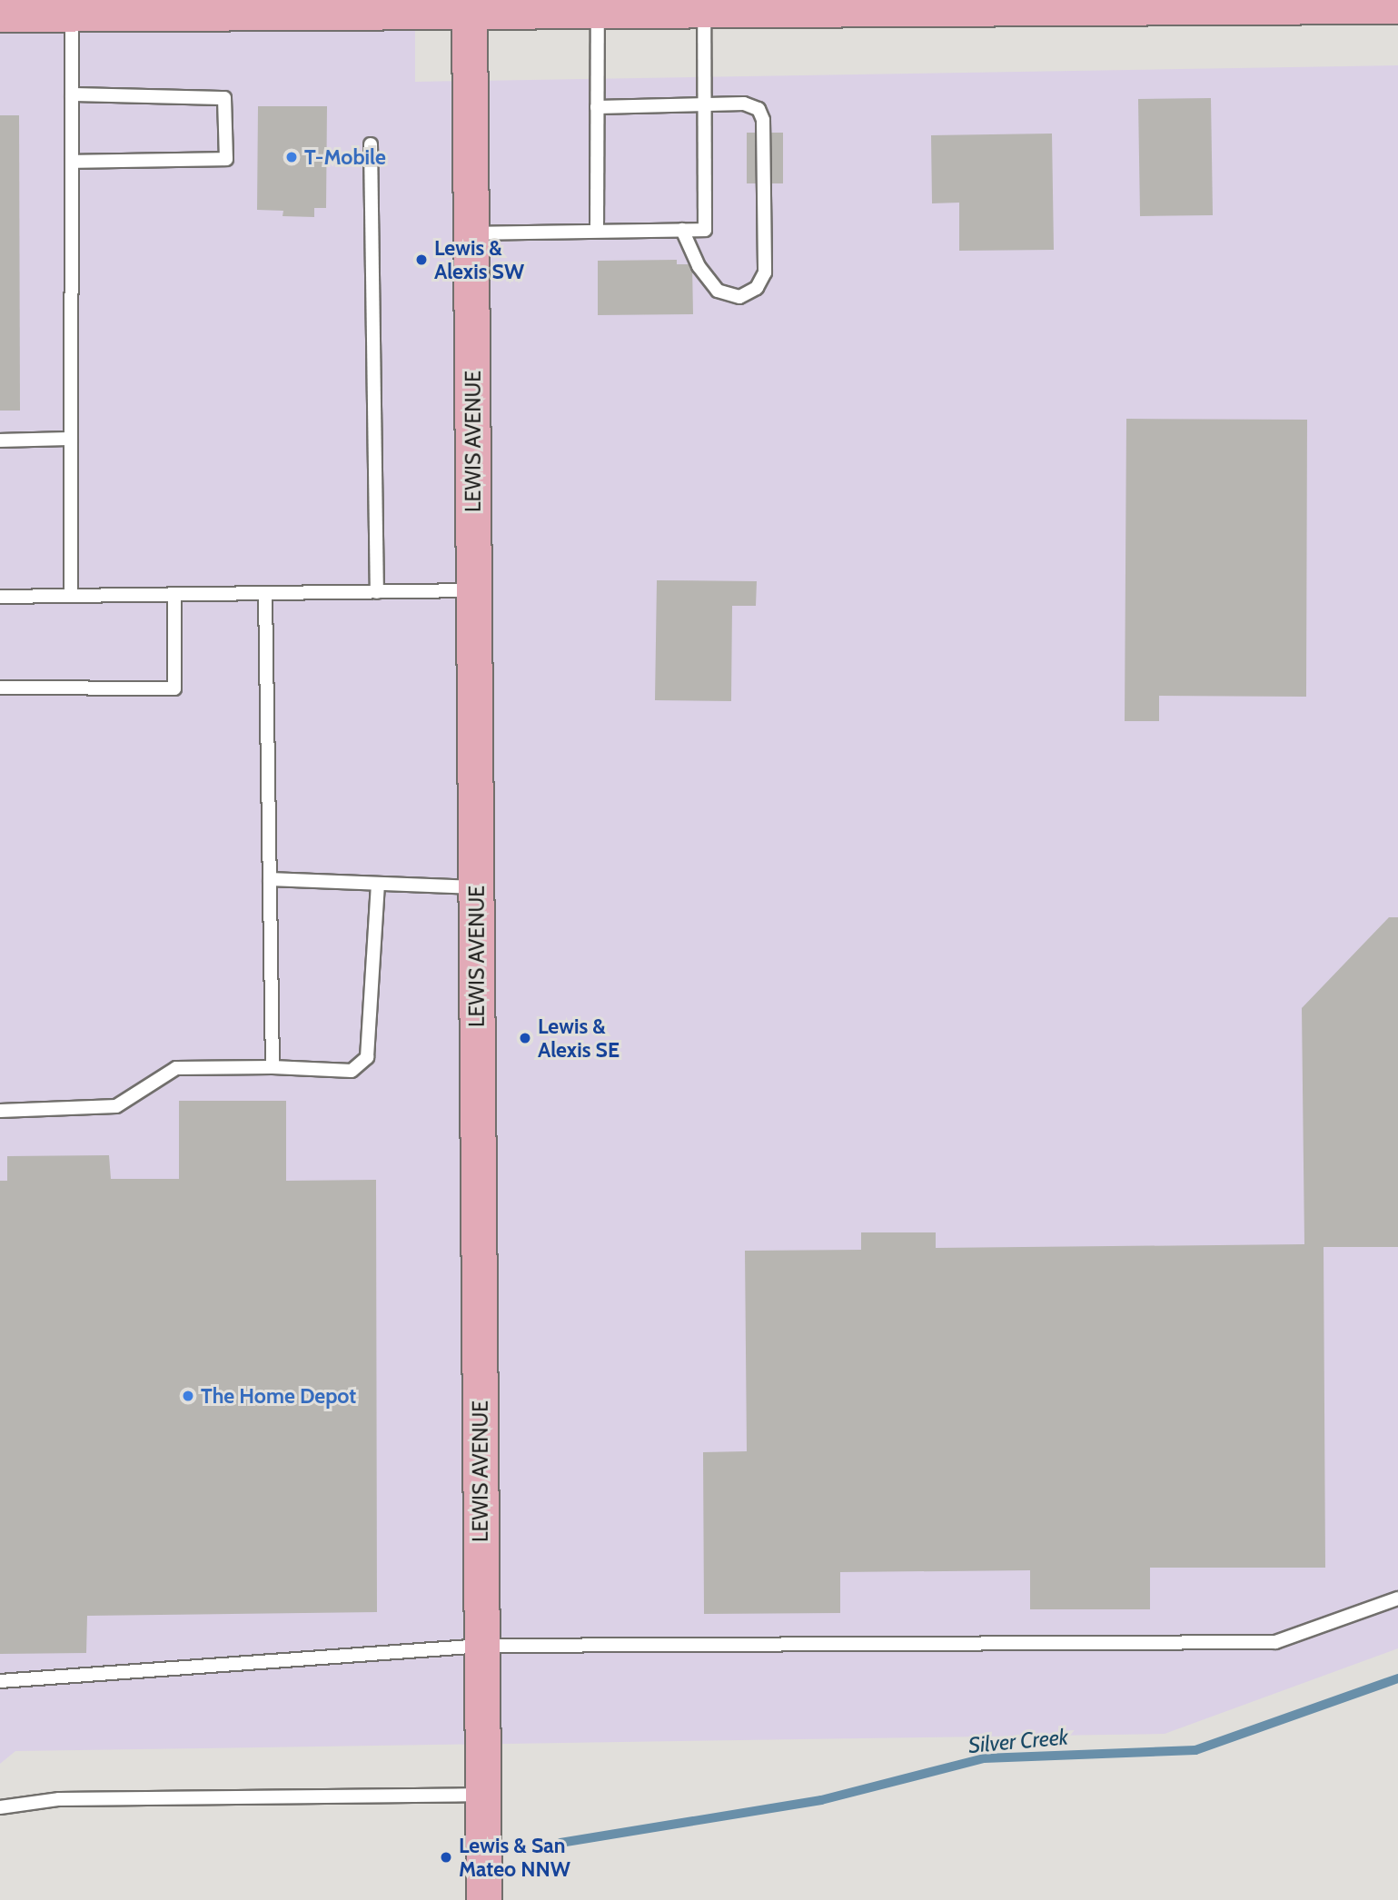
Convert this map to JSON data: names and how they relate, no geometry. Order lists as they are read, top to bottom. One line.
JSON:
{"streets":{"main road":["LEWIS AVENUE"]},"water":["Silver Creek"],"places":["T-Mobile","Lewis & Alexis SW","Lewis & Alexis SE","The Home Depot","Lewis & San Mateo NNW"]}
